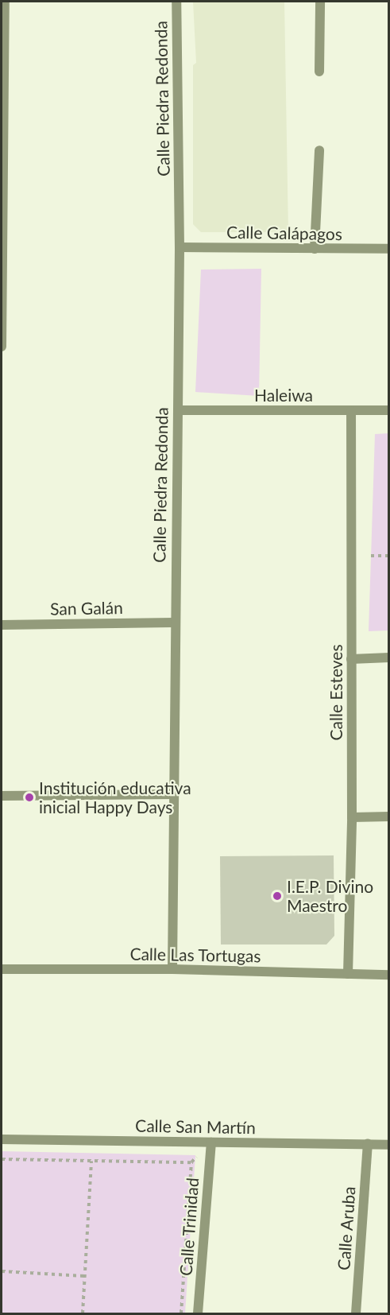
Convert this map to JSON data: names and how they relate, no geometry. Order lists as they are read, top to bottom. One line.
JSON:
{"streets":{"street":["Calle Piedra Redonda","Calle Galápagos","Haleiwa","San Galán","Calle Esteves","Calle Las Tortugas","Calle San Martín","Calle Trinidad","Calle Aruba"]},"crossings":[["Calle Piedra Redonda","Calle Galápagos"],["Calle Piedra Redonda","Haleiwa"],["Calle Piedra Redonda","San Galán"],["Calle Piedra Redonda","Calle Las Tortugas"],["Haleiwa","Calle Esteves"],["Calle Esteves","Calle Las Tortugas"],["Calle San Martín","Calle Trinidad"],["Calle San Martín","Calle Aruba"]],"places":["Institución educativa inicial Happy Days","I.E.P. Divino Maestro"]}
